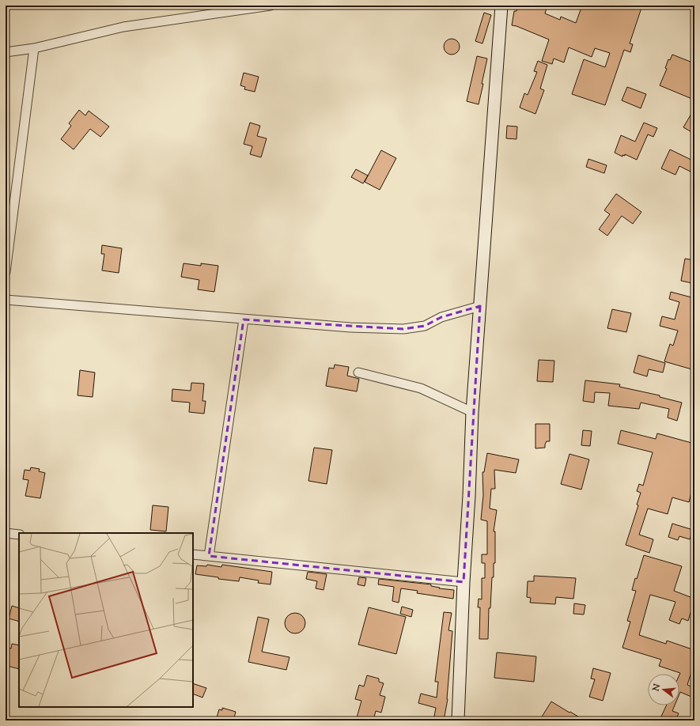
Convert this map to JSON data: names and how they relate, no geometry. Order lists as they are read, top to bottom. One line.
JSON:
{"north":"left"}
